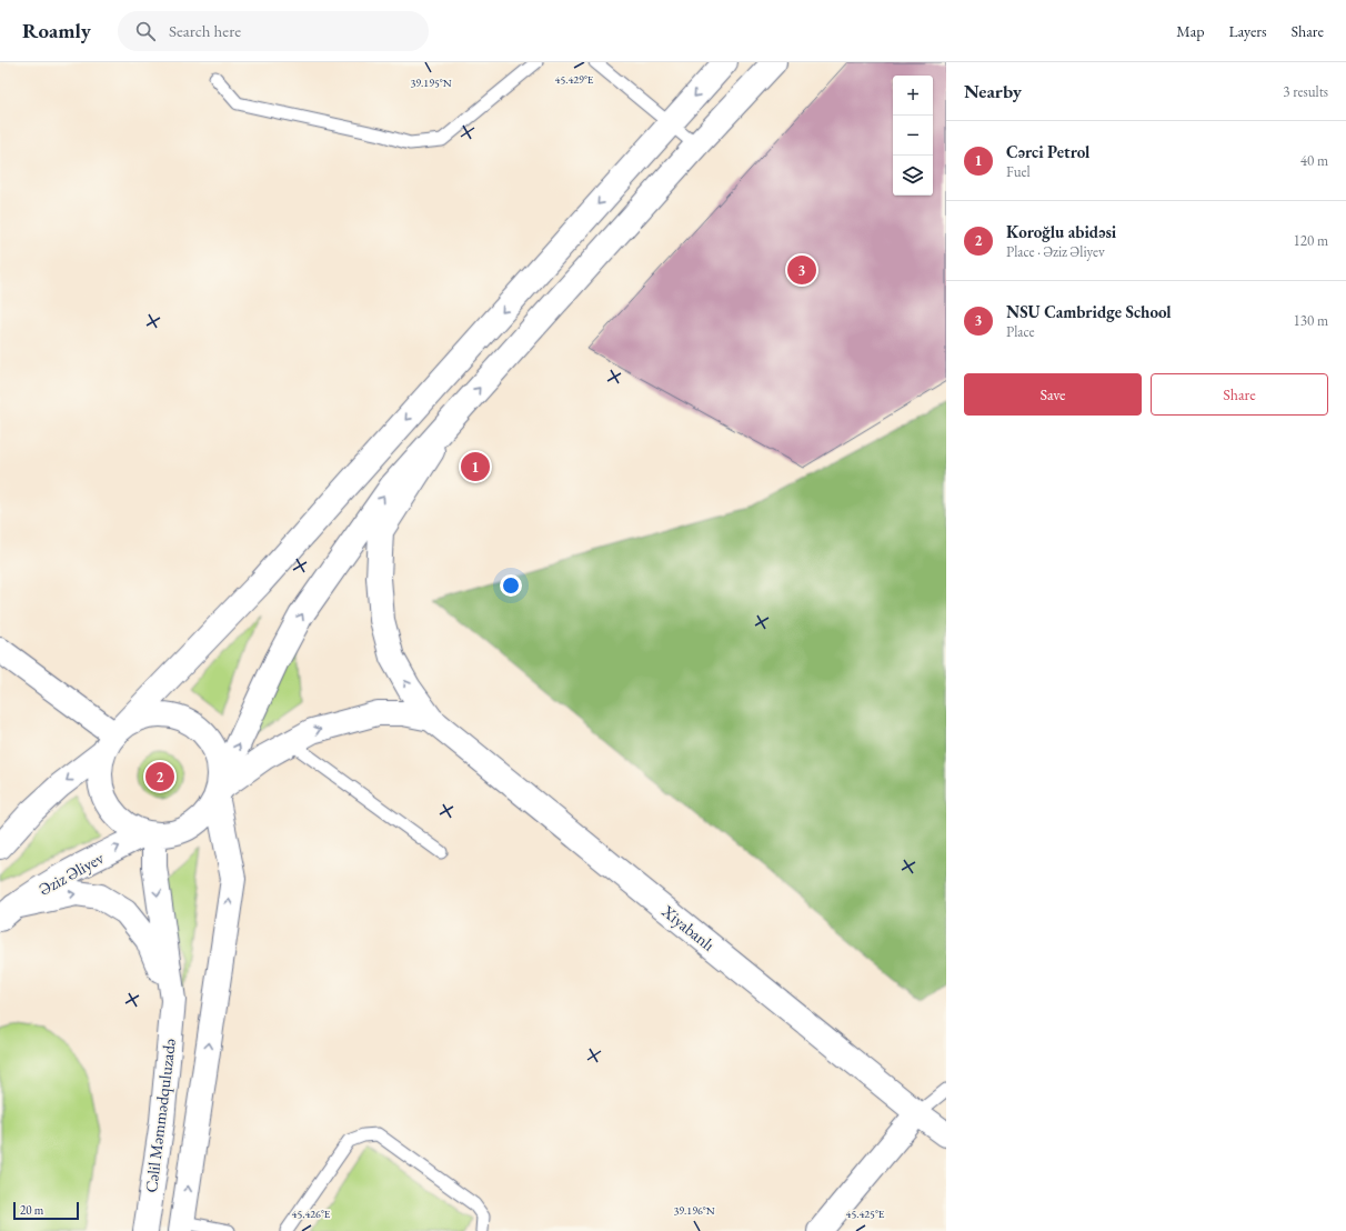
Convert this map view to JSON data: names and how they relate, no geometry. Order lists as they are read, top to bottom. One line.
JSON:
{"streets":{"main road":["Əziz Əliyev","Xiyabanlı","Cəlil Məmmədquluzadə"]},"crossings":[["Əziz Əliyev","Cəlil Məmmədquluzadə"]],"scale_bar":"20 m","page":{"header":"Roamly","search":"Search here","nav":["Map","Layers","Share"],"heading":["Nearby","3 results"],"map_buttons":["+","−"],"list":[{"mark":"1","name":"Cərci Petrol","note":"Fuel","value":"40 m"},{"mark":"2","name":"Koroğlu abidəsi","note":"Place · Əziz Əliyev","value":"120 m"},{"mark":"3","name":"NSU Cambridge School","note":"Place","value":"130 m"}],"pins":["3","1","2"],"buttons":["Save","Share"],"scale":"20 m"},"coordinates":["45.429°E","39.195°N","39.196°N","45.426°E","45.425°E"]}
